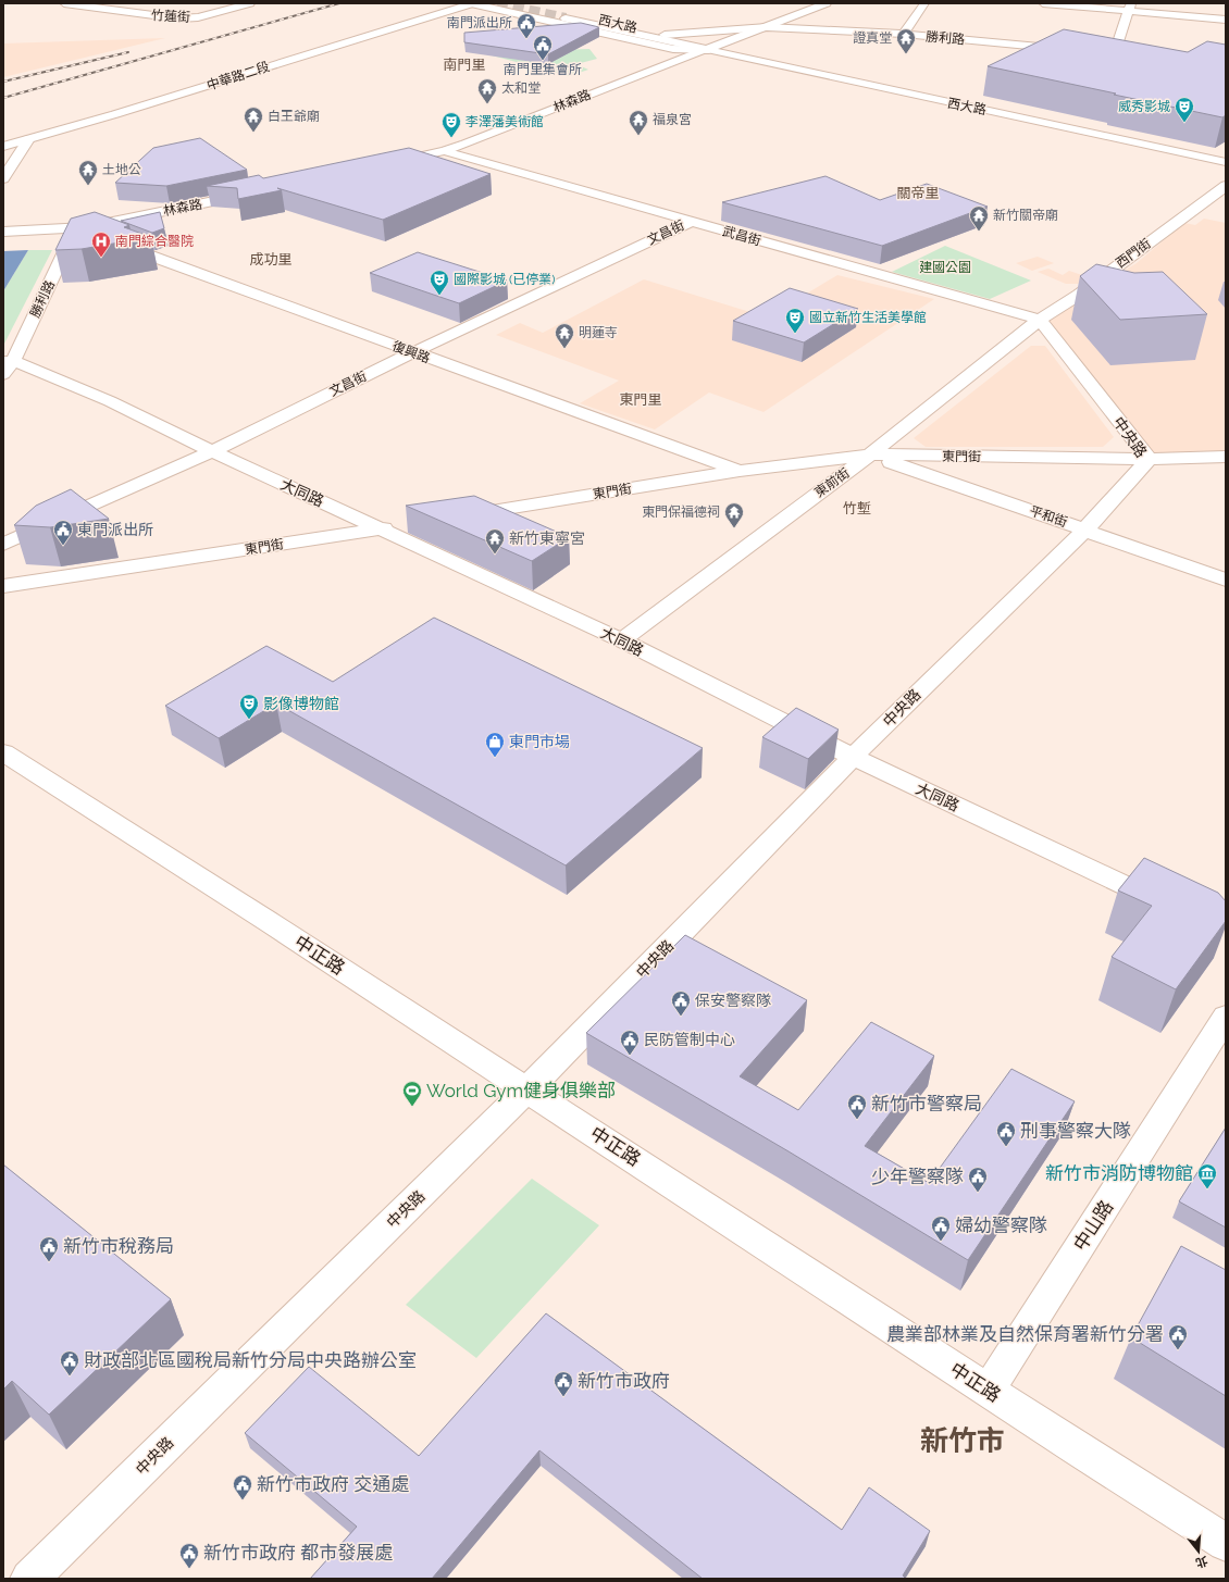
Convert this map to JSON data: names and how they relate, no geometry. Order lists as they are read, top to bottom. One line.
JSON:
{"streets":{"street":["竹蓮街","西大路","勝利路","中華路二段","林森路","文昌街","武昌街","西門街","復興路","中央路","東門街","東前街","大同路","平和街","中正路","中山路"]},"crossings":[["西大路","勝利路"],["西大路","中華路二段"],["西大路","林森路"],["勝利路","林森路"],["勝利路","大同路"],["林森路","武昌街"],["文昌街","武昌街"],["文昌街","復興路"],["文昌街","大同路"],["武昌街","西門街"],["武昌街","中央路"],["武昌街","東前街"],["西門街","中央路"],["西門街","東前街"],["復興路","東門街"],["中央路","東門街"],["中央路","東前街"],["中央路","大同路"],["中央路","平和街"],["中央路","中正路"],["東門街","東前街"],["東門街","大同路"],["東門街","平和街"],["東前街","大同路"],["東前街","平和街"],["中正路","中山路"]],"districts":["南門里","關帝里","成功里","東門里","竹塹","新竹市"],"parks":["建國公園"],"places":{"public building":["南門派出所","南門里集會所","東門派出所","保安警察隊","民防管制中心","新竹市警察局","刑事警察大隊","少年警察隊","婦幼警察隊","新竹市稅務局","農業部林業及自然保育署新竹分署","財政部北區國稅局新竹分局中央路辦公室","新竹市政府","新竹市政府 交通處","新竹市政府 都市發展處"],"temple":["證真堂","太和堂","白王爺廟","福泉宮","土地公","新竹關帝廟","明蓮寺","東門保福德祠","新竹東寧宮"],"theatre":["威秀影城","李澤藩美術館","國際影城 (已停業)","國立新竹生活美學館","影像博物館"],"hospital":["南門綜合醫院"],"shop":["東門市場"],"sports":["World Gym健身俱樂部"],"museum":["新竹市消防博物館"]},"north":"bottom"}
